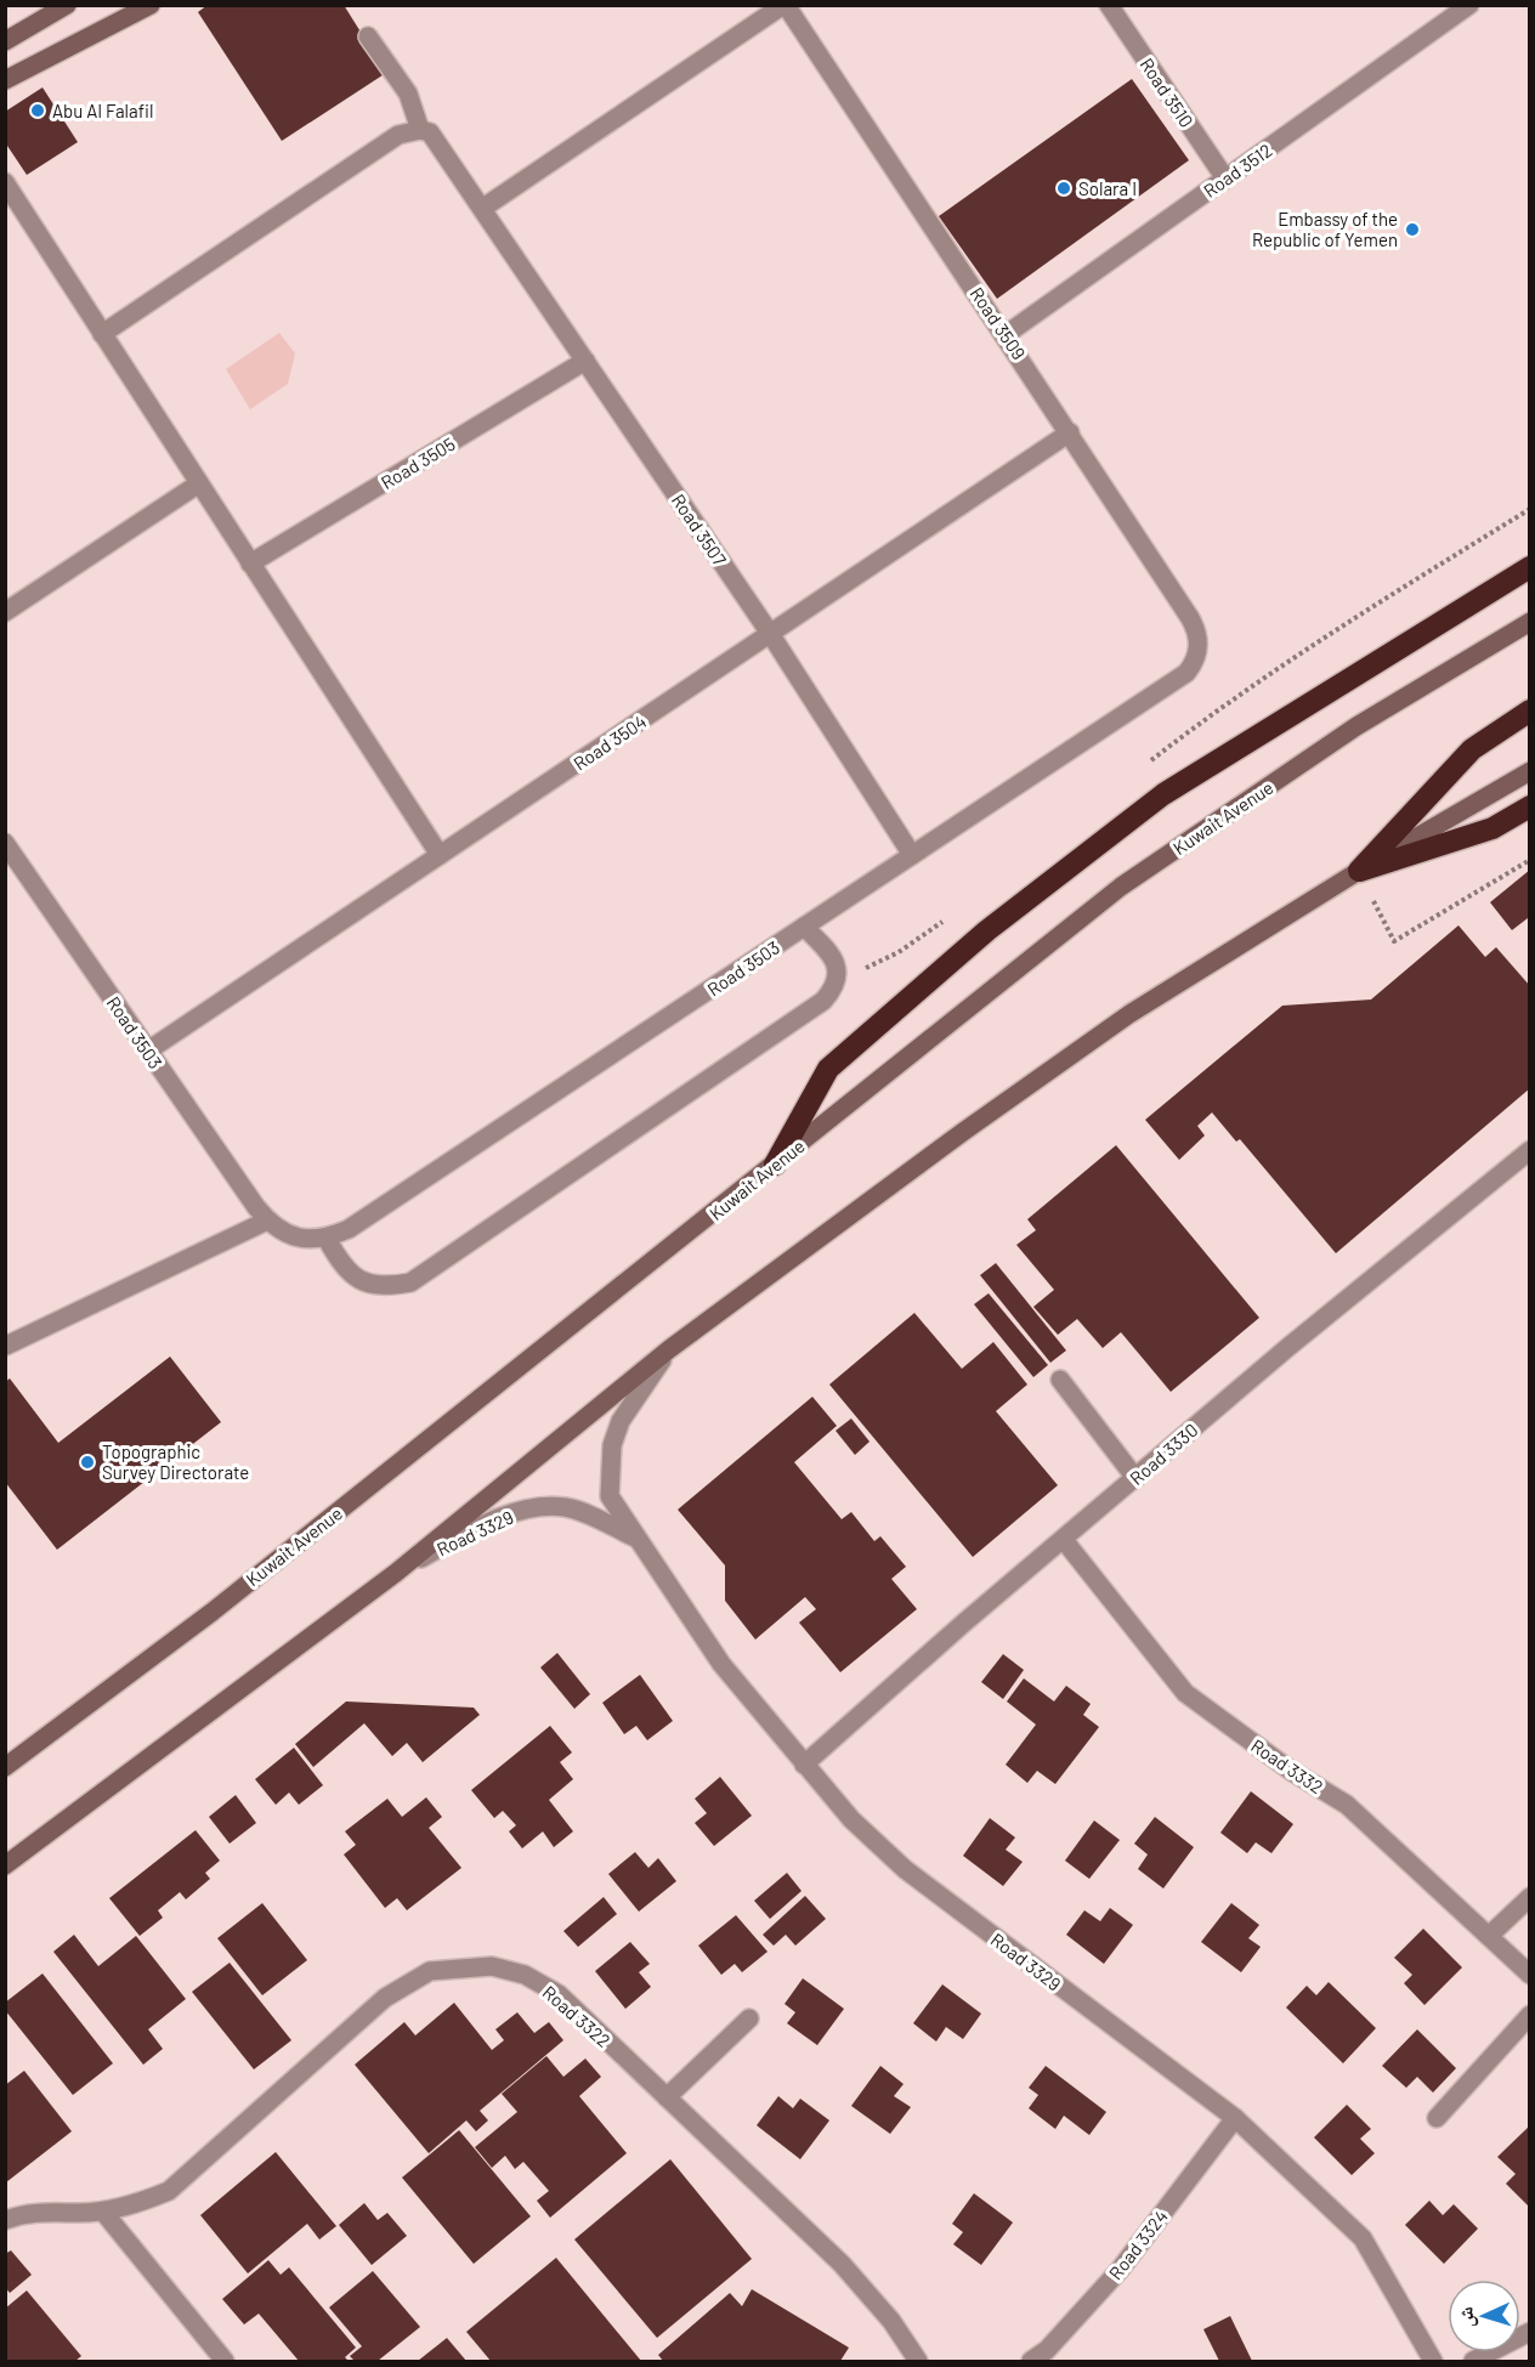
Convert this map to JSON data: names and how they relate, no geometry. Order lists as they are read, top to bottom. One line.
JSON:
{"streets":{"main road":["Kuwait Avenue"],"street":["Road 3510","Road 3512","Road 3509","Road 3505","Road 3507","Road 3504","Road 3503","Road 3330","Road 3329","Road 3332","Road 3322","Road 3324"]},"crossings":[["Road 3510","Road 3512"],["Road 3512","Road 3509"],["Road 3509","Road 3504"],["Road 3509","Road 3503"],["Road 3505","Road 3507"],["Road 3507","Road 3504"],["Road 3507","Road 3503"],["Road 3504","Road 3503"],["Road 3330","Road 3329"],["Road 3330","Road 3332"],["Road 3329","Road 3324"]],"places":["Abu Al Falafil","Solara I","Embassy of the Republic of Yemen","Topographic Survey Directorate"],"north":"left"}
